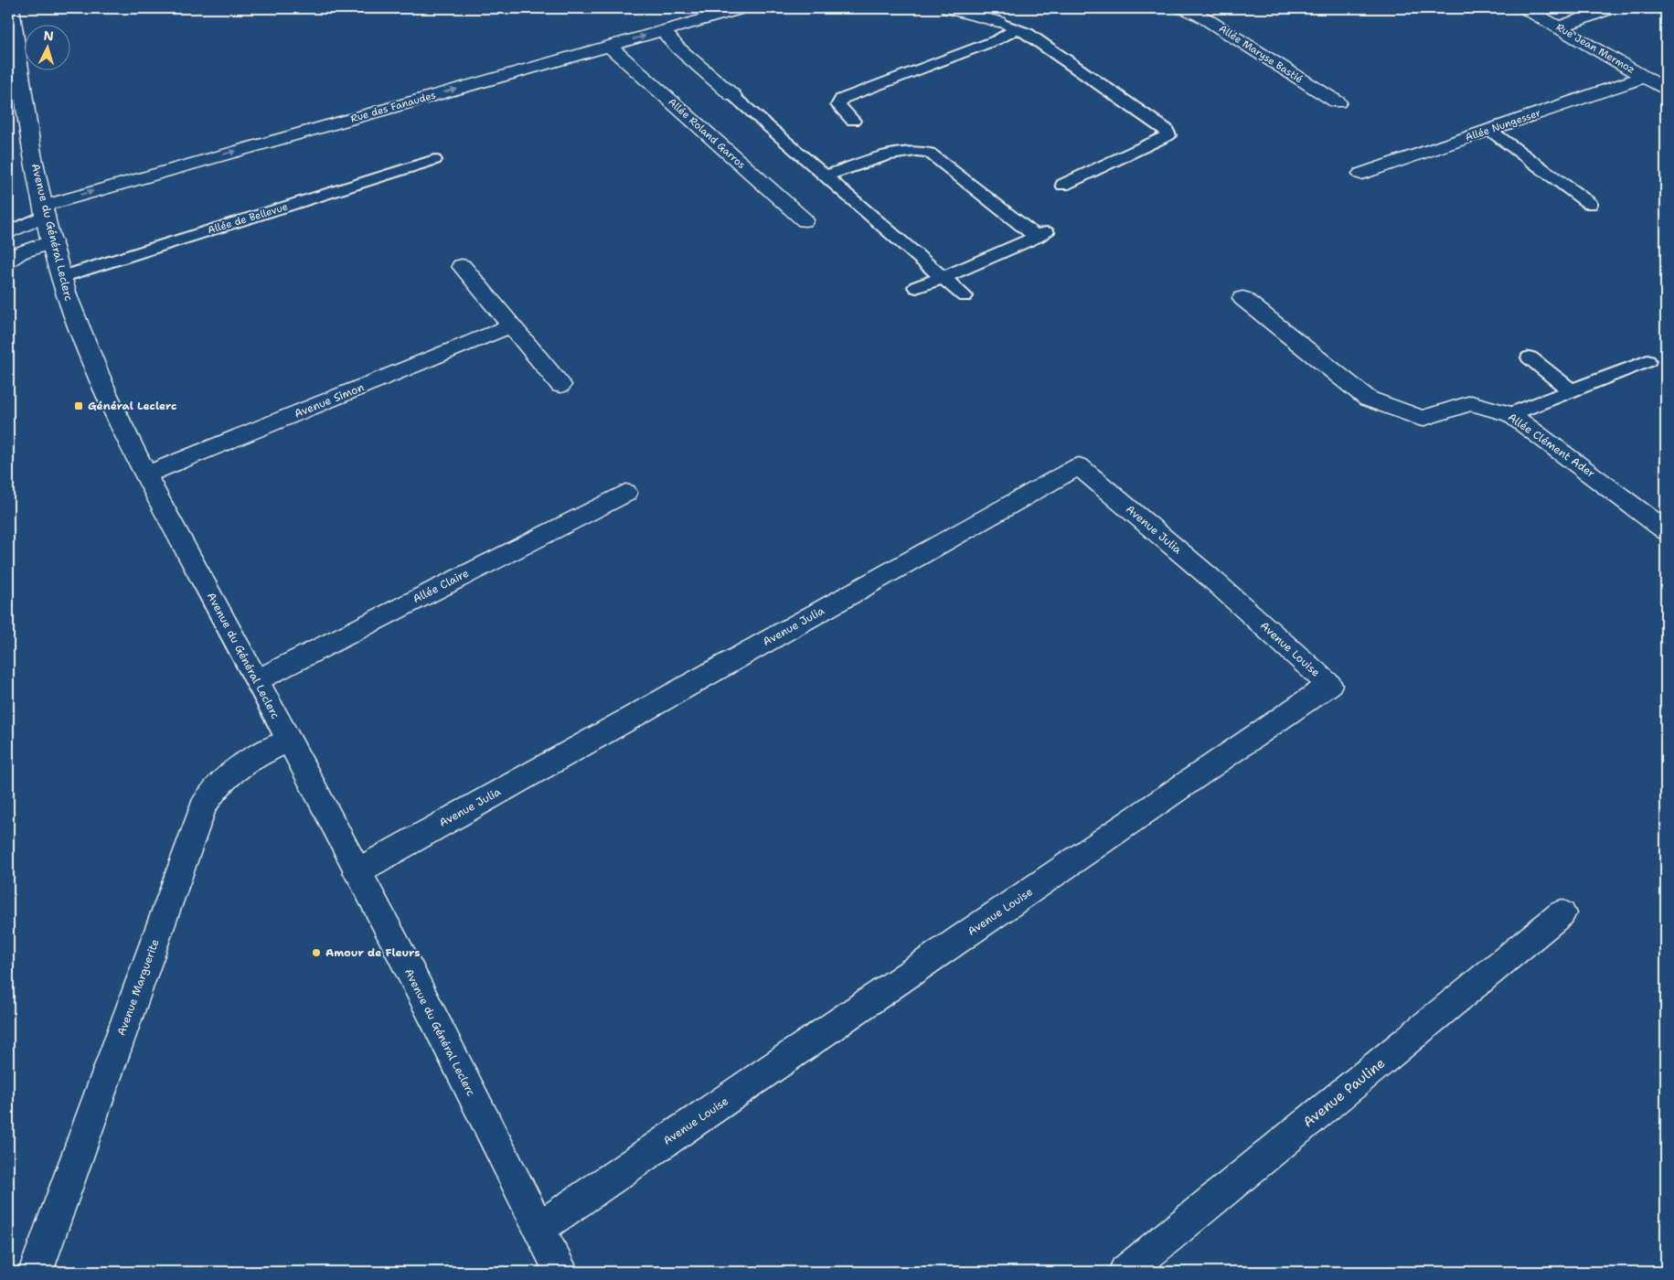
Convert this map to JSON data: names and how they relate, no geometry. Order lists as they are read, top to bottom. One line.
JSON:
{"streets":{"street":["Rue Jean Mermoz","Allée Maryse Bastié","Rue des Fanaudes","Allée Nungesser","Allée Roland Garros","Avenue du Général Leclerc","Avenue Simon","Allée Clément Ader","Avenue Julia","Allée Claire","Avenue Louise","Avenue Marguerite","Avenue Pauline"],"lane":["Allée de Bellevue"]},"crossings":[["Rue Jean Mermoz","Allée Nungesser"],["Rue des Fanaudes","Allée Roland Garros"],["Rue des Fanaudes","Avenue du Général Leclerc"],["Allée de Bellevue","Avenue du Général Leclerc"],["Avenue du Général Leclerc","Avenue Simon"],["Avenue du Général Leclerc","Avenue Julia"],["Avenue du Général Leclerc","Allée Claire"],["Avenue du Général Leclerc","Avenue Louise"],["Avenue du Général Leclerc","Avenue Marguerite"],["Avenue Julia","Avenue Louise"]],"one_way":["Rue des Fanaudes"],"places":{"transit":["Général Leclerc"],"other":["Amour de Fleurs"]},"north":"top"}
